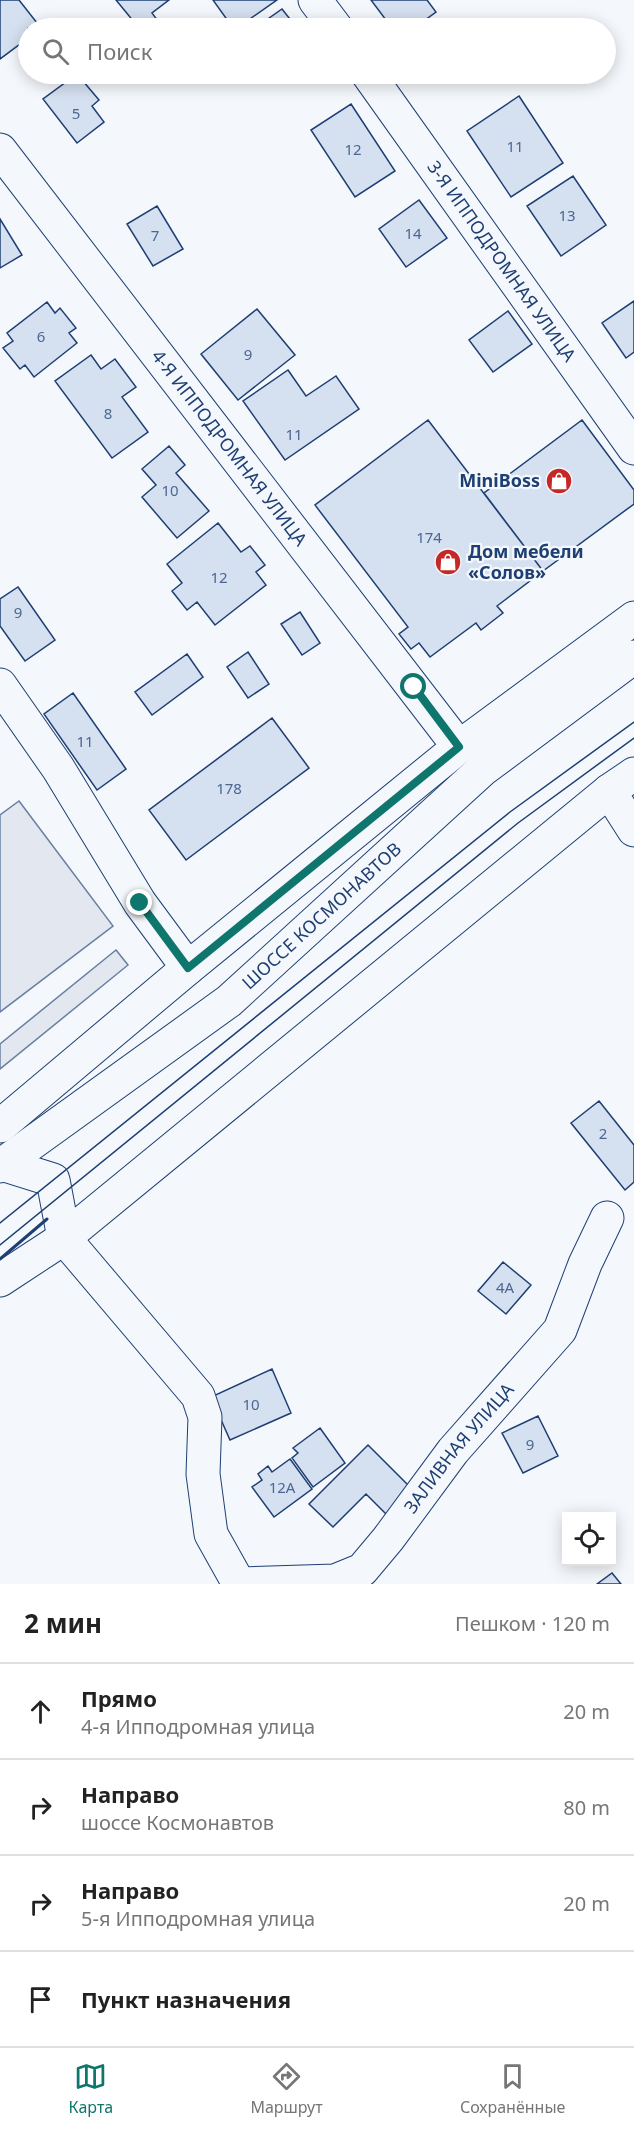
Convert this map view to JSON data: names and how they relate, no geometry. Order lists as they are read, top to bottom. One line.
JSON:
{"streets":{"street":["3-Я ИППОДРОМНАЯ УЛИЦА","4-Я ИППОДРОМНАЯ УЛИЦА","ШОССЕ КОСМОНАВТОВ","ЗАЛИВНАЯ УЛИЦА"]},"crossings":[["ШОССЕ КОСМОНАВТОВ","ЗАЛИВНАЯ УЛИЦА"]],"places":{"shop":["MiniBoss","Дом мебели «Солов»"]},"house_numbers":["5","11","12","13","14","7","6","9","8","11","10","174","12","9","11","178","2","4А","10","9","12А"],"page":{"search":"Поиск","heading":["2 мин","Пешком · 120 m"],"list":[["Прямо","4-я Ипподромная улица","20 m"],["Направо","шоссе Космонавтов","80 m"],["Направо","5-я Ипподромная улица","20 m"],"Пункт назначения"],"nav":["Карта","Маршрут","Сохранённые"]}}
